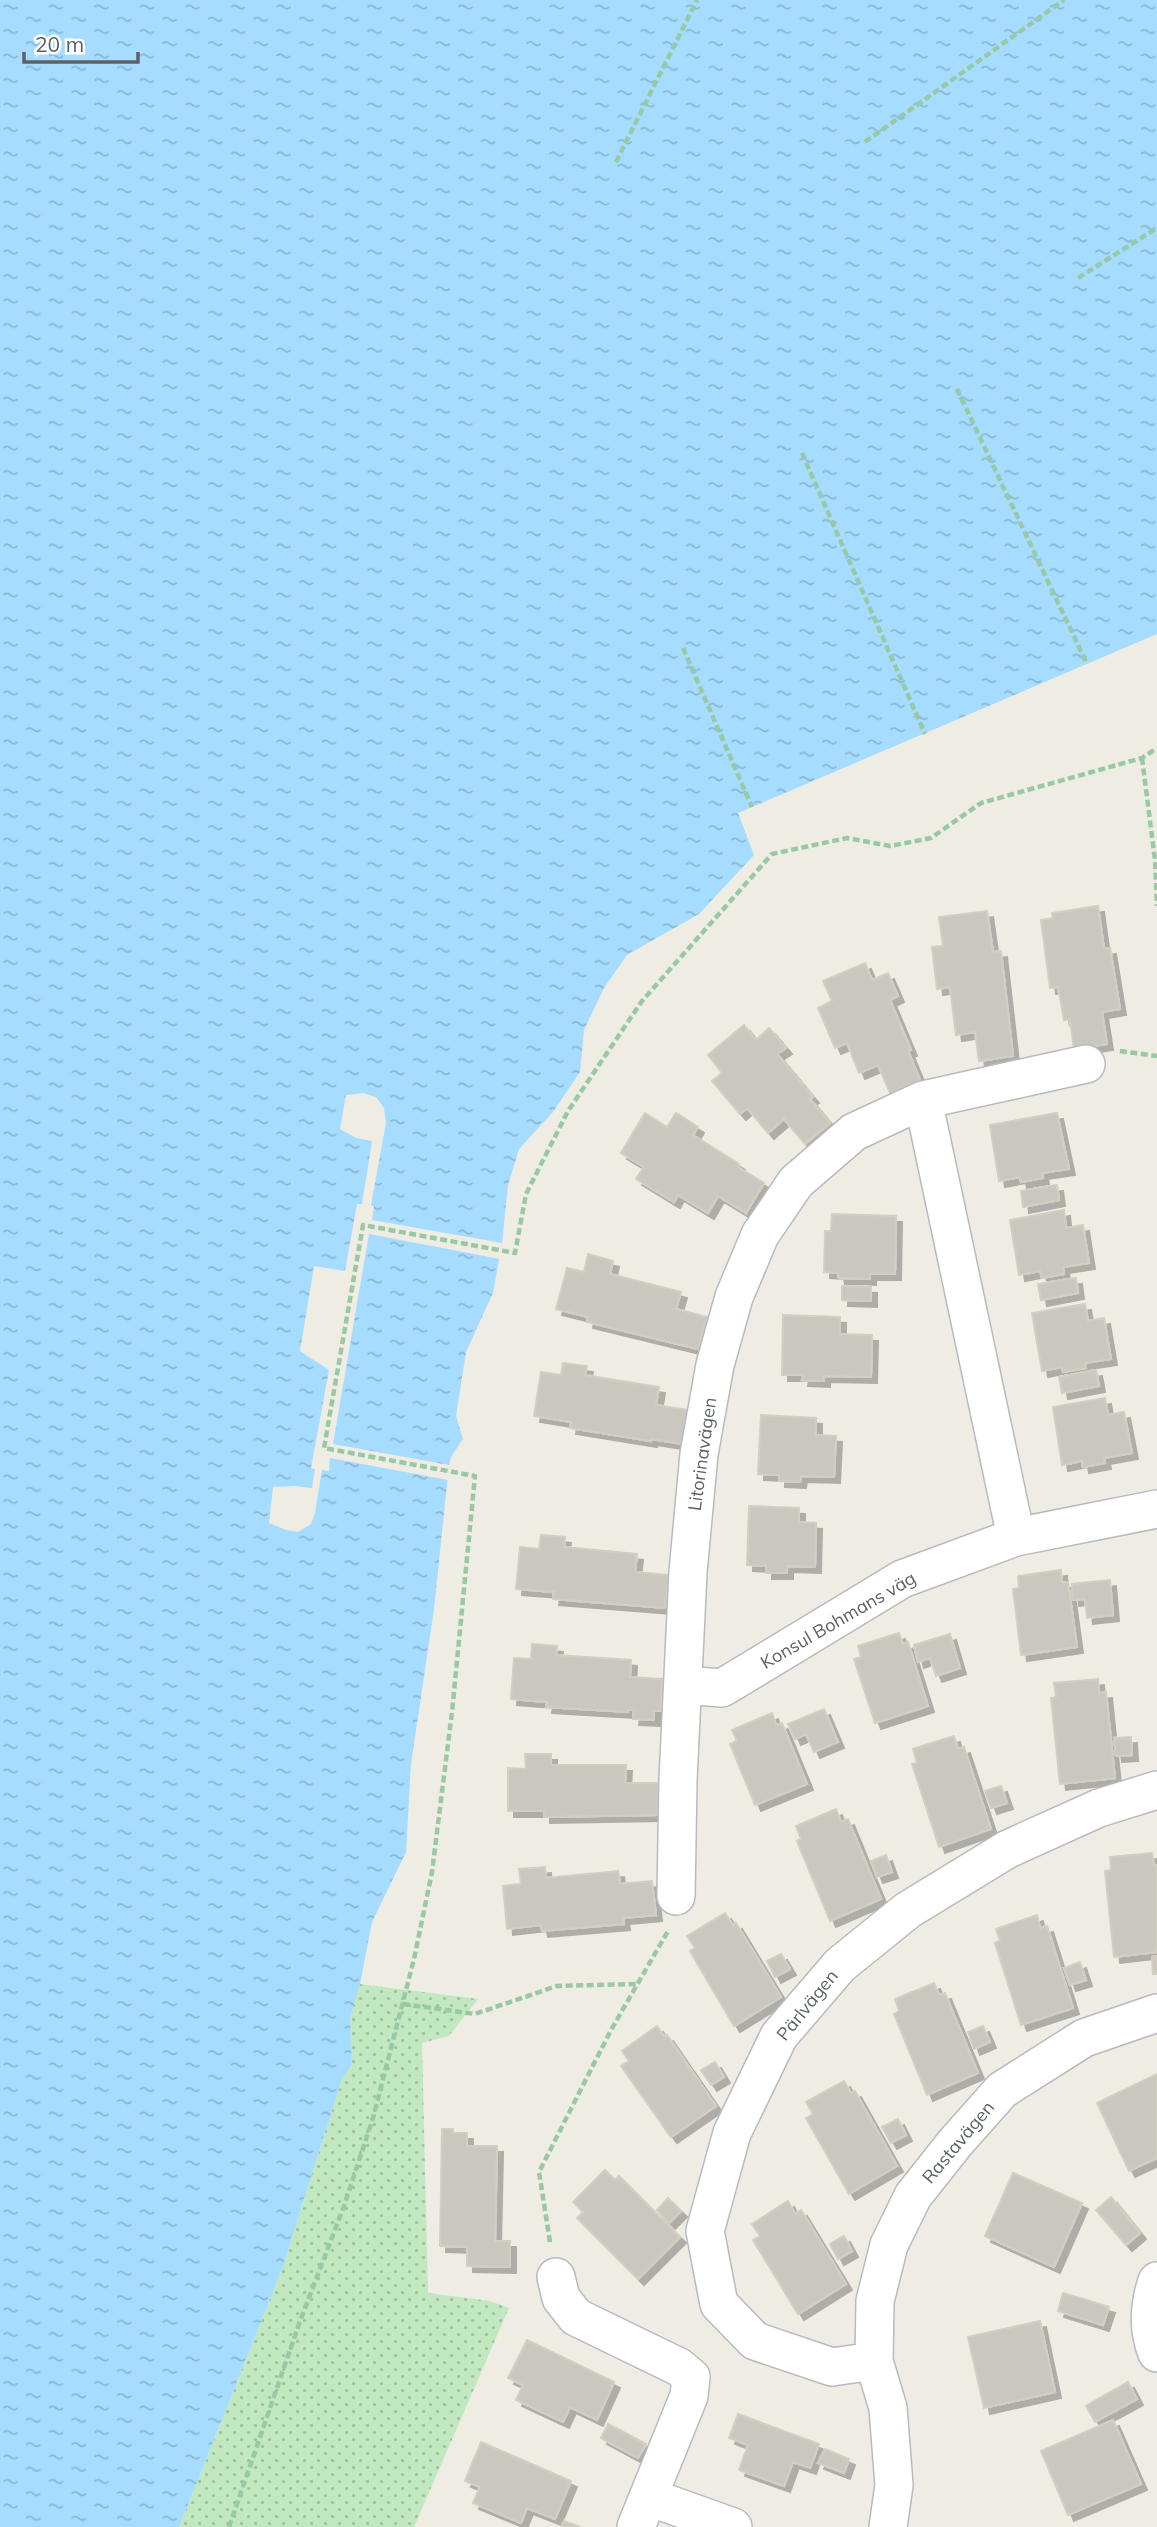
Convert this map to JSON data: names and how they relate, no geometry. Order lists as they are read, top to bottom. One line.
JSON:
{"streets":{"street":["Litorinavägen","Konsul Bohmans väg","Pärlvägen","Rastavägen"]},"crossings":[["Litorinavägen","Konsul Bohmans väg"],["Pärlvägen","Rastavägen"]],"scale_bar":"20 m"}
